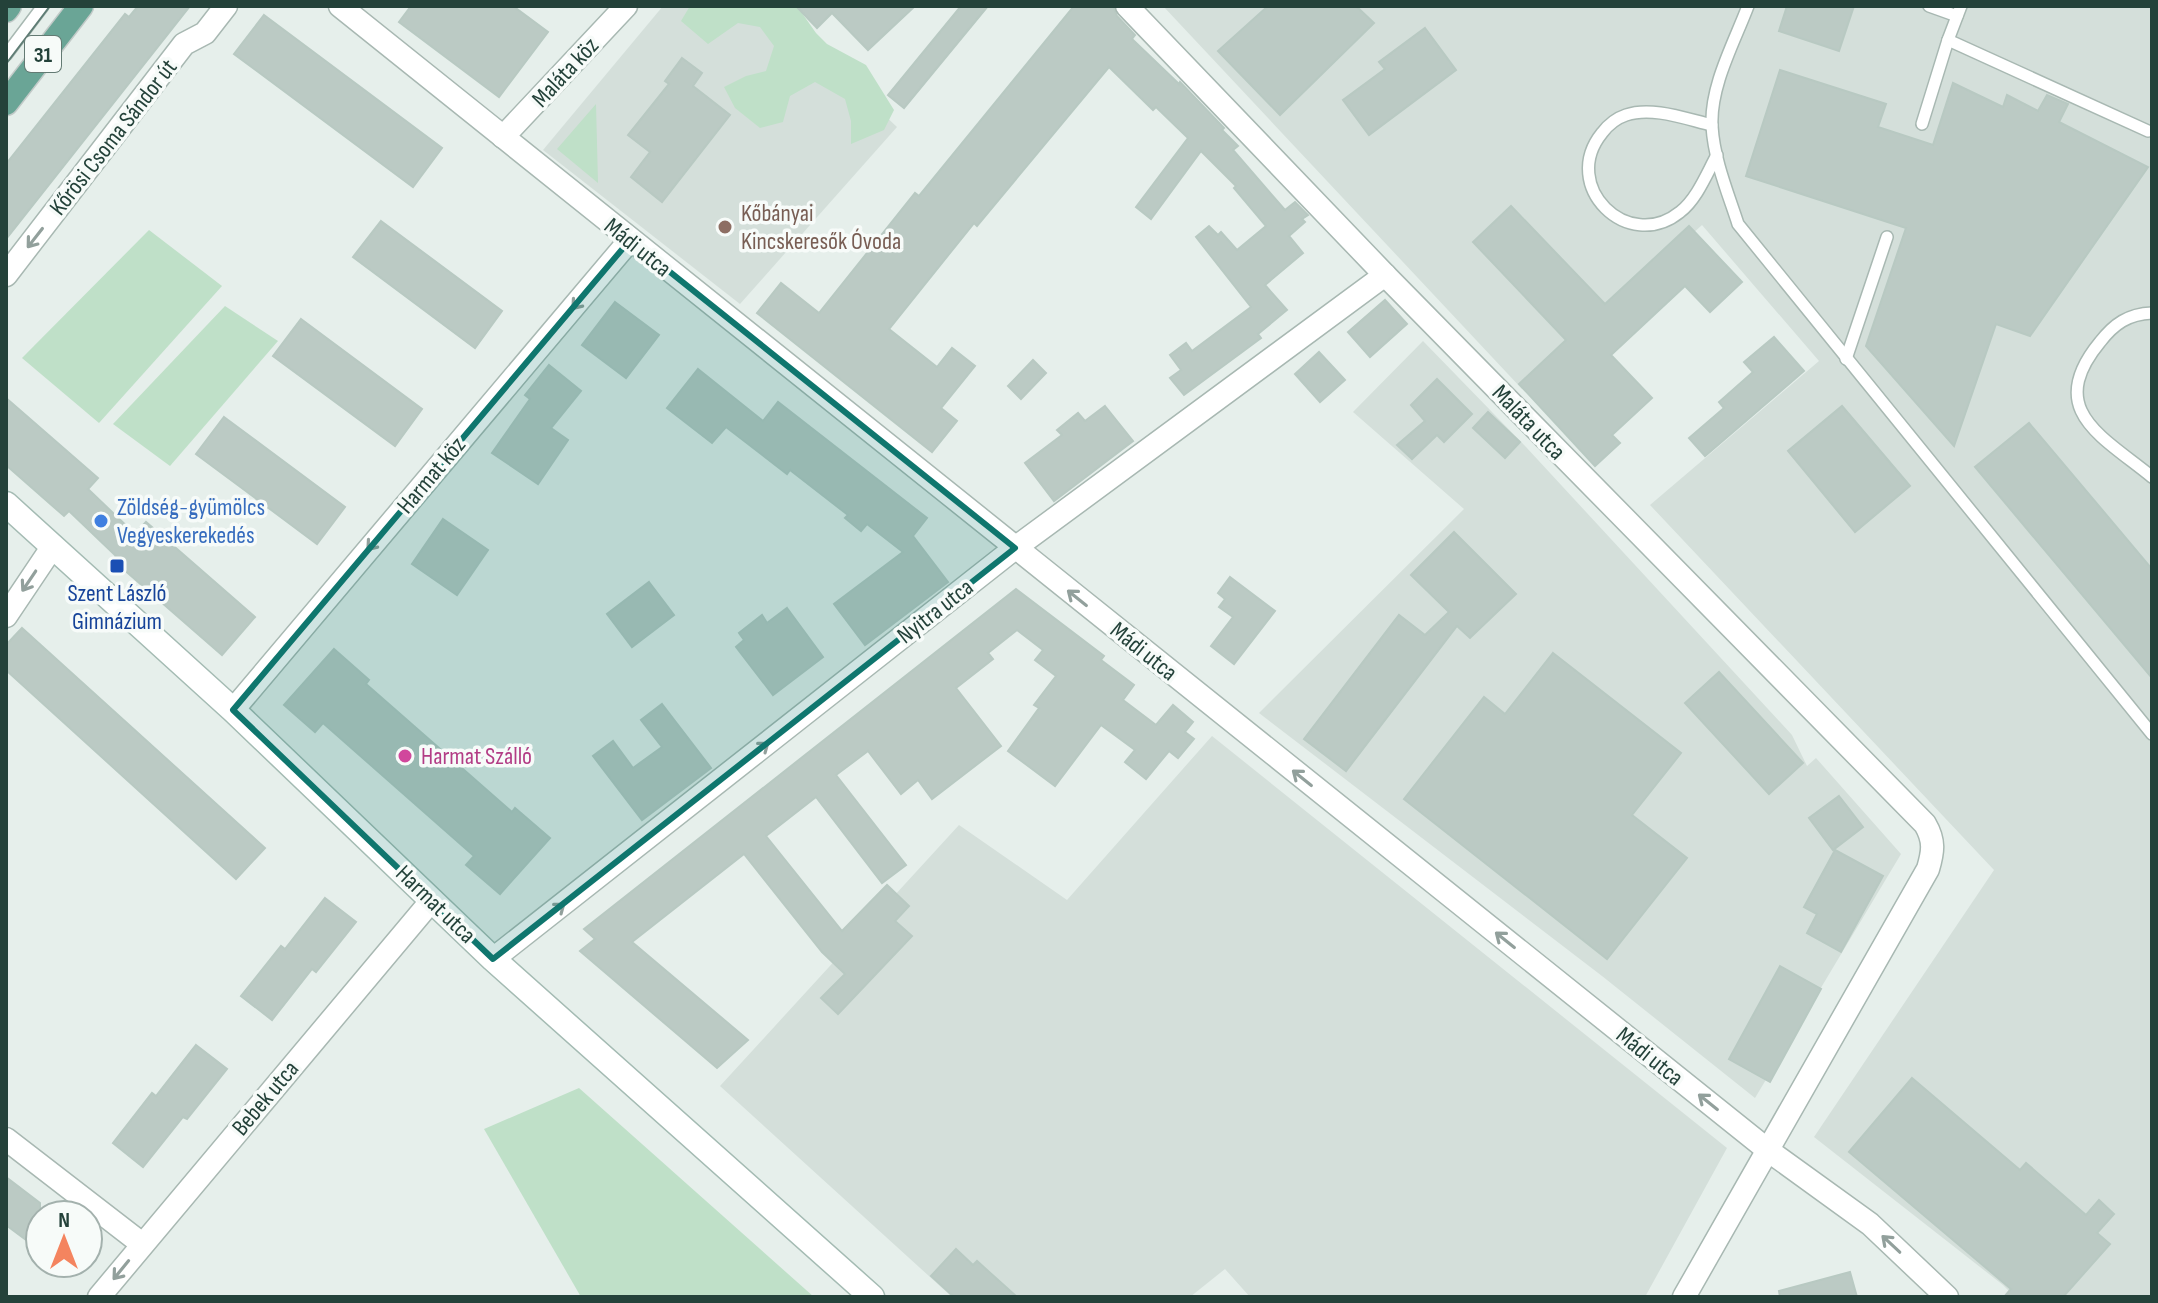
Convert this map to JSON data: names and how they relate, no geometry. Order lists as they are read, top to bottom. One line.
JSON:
{"streets":{"main road":["31"],"street":["Maláta köz","Kőrösi Csoma Sándor út","Mádi utca","Maláta utca","Harmat köz","Nyitra utca","Harmat utca","Bebek utca"]},"crossings":[["Maláta köz","Mádi utca"],["Mádi utca","Maláta utca"],["Mádi utca","Harmat köz"],["Mádi utca","Nyitra utca"],["Maláta utca","Nyitra utca"],["Harmat köz","Harmat utca"],["Nyitra utca","Harmat utca"],["Harmat utca","Bebek utca"]],"one_way":["Kőrösi Csoma Sándor út","Mádi utca","Harmat köz","Nyitra utca"],"places":{"other":["Kőbányai Kincskeresők Óvoda","Zöldség-gyümölcs Vegyeskerekedés","Harmat Szálló"],"transit":["Szent László Gimnázium"]},"north":"top"}
